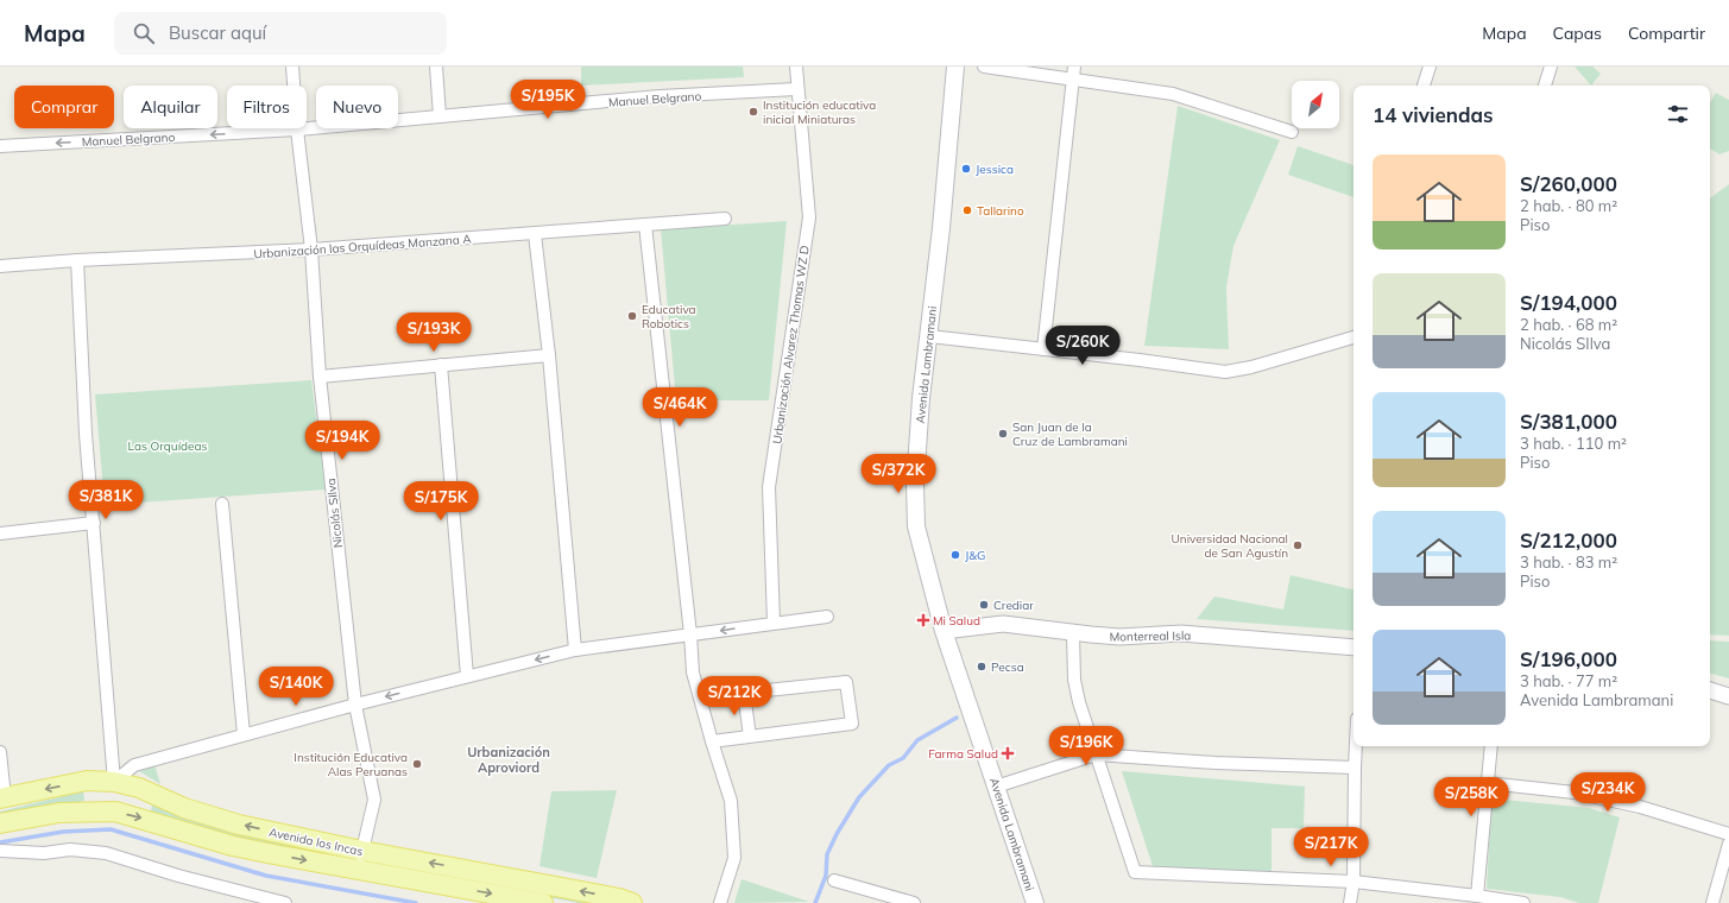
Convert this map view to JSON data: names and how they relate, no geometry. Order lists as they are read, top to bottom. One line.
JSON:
{"streets":{"main road":["Avenida Lambramani","Avenida los Incas"],"street":["Manuel Belgrano","Urbanización las Orquídeas Manzana A","Urbanización Alvarez Thomas WZ D","Nicolás SIlva","Monterreal Isla"]},"crossings":[["Manuel Belgrano","Urbanización Alvarez Thomas WZ D"],["Manuel Belgrano","Nicolás SIlva"],["Urbanización las Orquídeas Manzana A","Nicolás SIlva"],["Avenida Lambramani","Monterreal Isla"],["Nicolás SIlva","Avenida los Incas"]],"one_way":["Manuel Belgrano"],"districts":["Urbanización Aproviord"],"parks":["Las Orquídeas"],"places":{"other":["Institución educativa inicial Miniaturas","Jessica","Tallarino","Educativa Robotics","San Juan de la Cruz de Lambramani","Universidad Nacional de San Agustín","J&G","Crediar","Pecsa","Institución Educativa Alas Peruanas"],"health":["Mi Salud","Farma Salud"]},"north":"top right","page":{"header":"Mapa","search":"Buscar aquí","nav":["Mapa","Capas","Compartir"],"price":["S/195K","S/193K","S/260K","S/464K","S/194K","S/372K","S/381K","S/175K","S/140K","S/212K","S/196K","S/234K","S/258K","S/217K"],"chip":["Comprar","Alquilar","Filtros","Nuevo"],"heading":"14 viviendas","list":[{"name":"S/260,000","note":"2 hab. · 80 m² · Piso"},{"name":"S/194,000","note":"2 hab. · 68 m² · Nicolás SIlva"},{"name":"S/381,000","note":"3 hab. · 110 m² · Piso"},{"name":"S/212,000","note":"3 hab. · 83 m² · Piso"},{"name":"S/196,000","note":"3 hab. · 77 m² · Avenida Lambramani"}]}}
